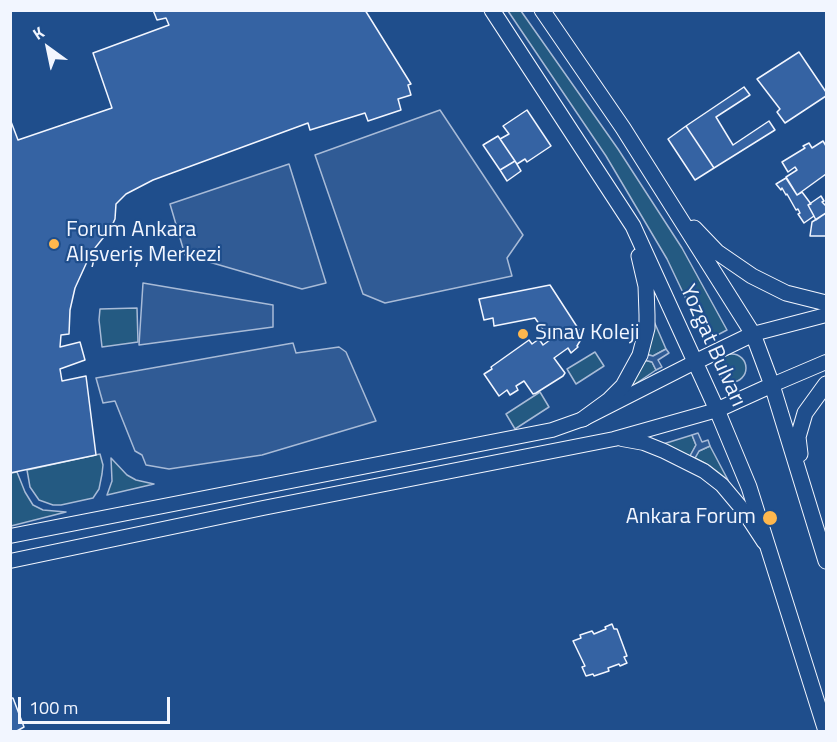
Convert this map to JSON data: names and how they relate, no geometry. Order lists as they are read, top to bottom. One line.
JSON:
{"streets":{"main road":["Yozgat Bulvarı"]},"places":["Forum Ankara Alışveriş Merkezi","Sınav Koleji","Ankara Forum"],"scale_bar":"100 m","north":"top left"}
